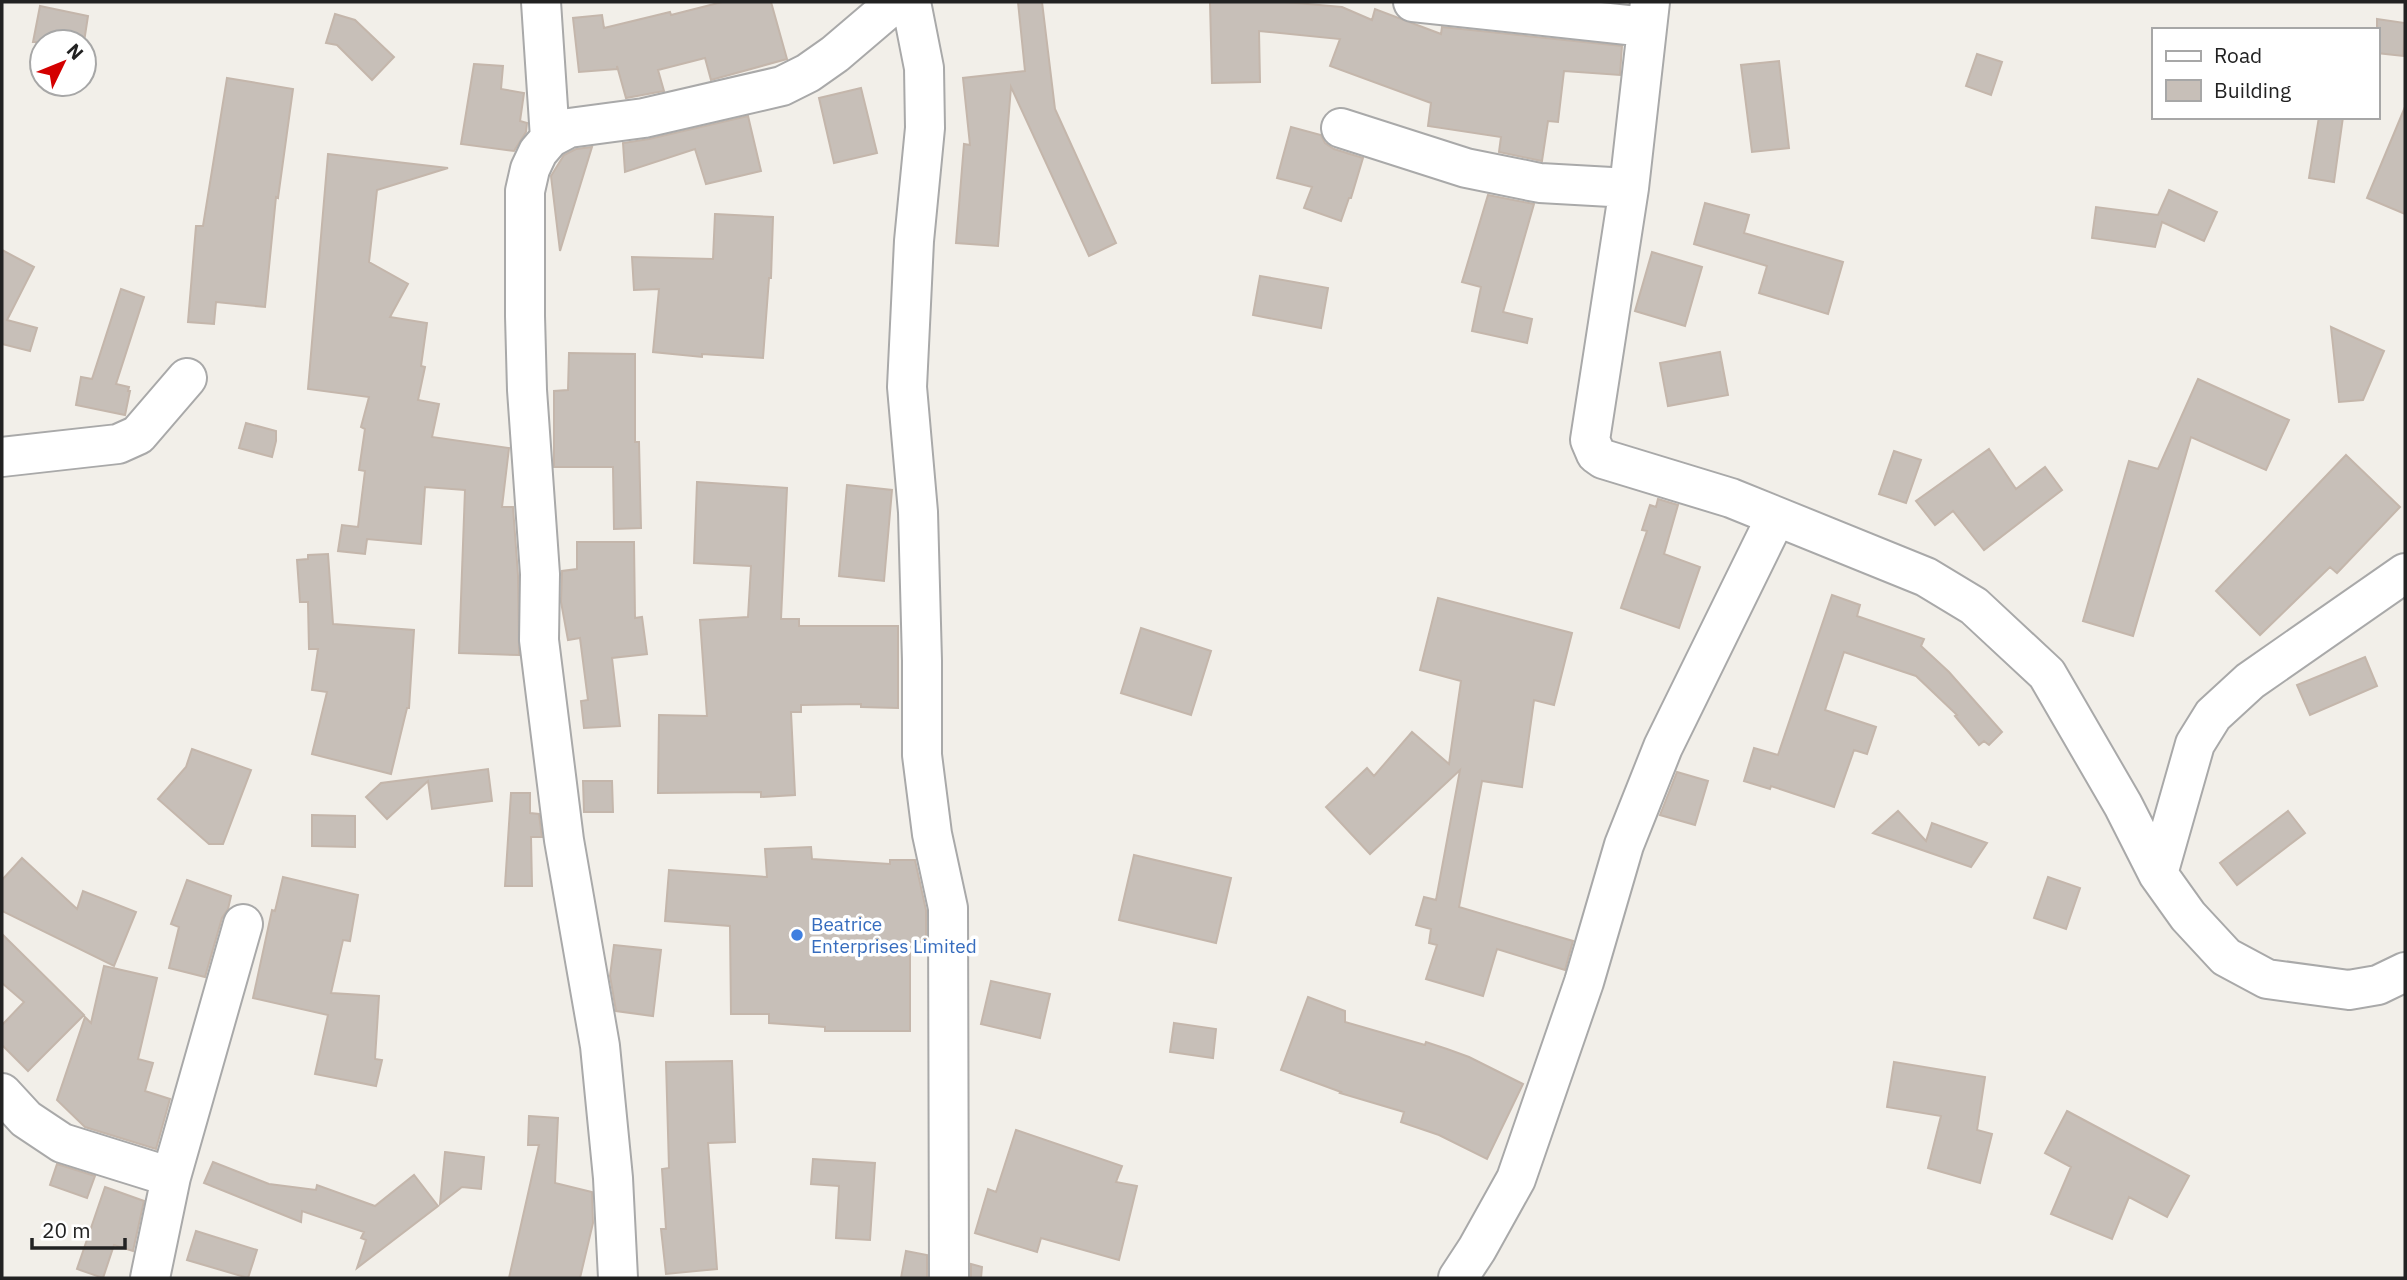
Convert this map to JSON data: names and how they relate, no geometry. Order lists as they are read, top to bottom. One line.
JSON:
{"places":["Beatrice Enterprises Limited"],"legend":["Road","Building"],"scale_bar":"20 m","north":"top right"}
